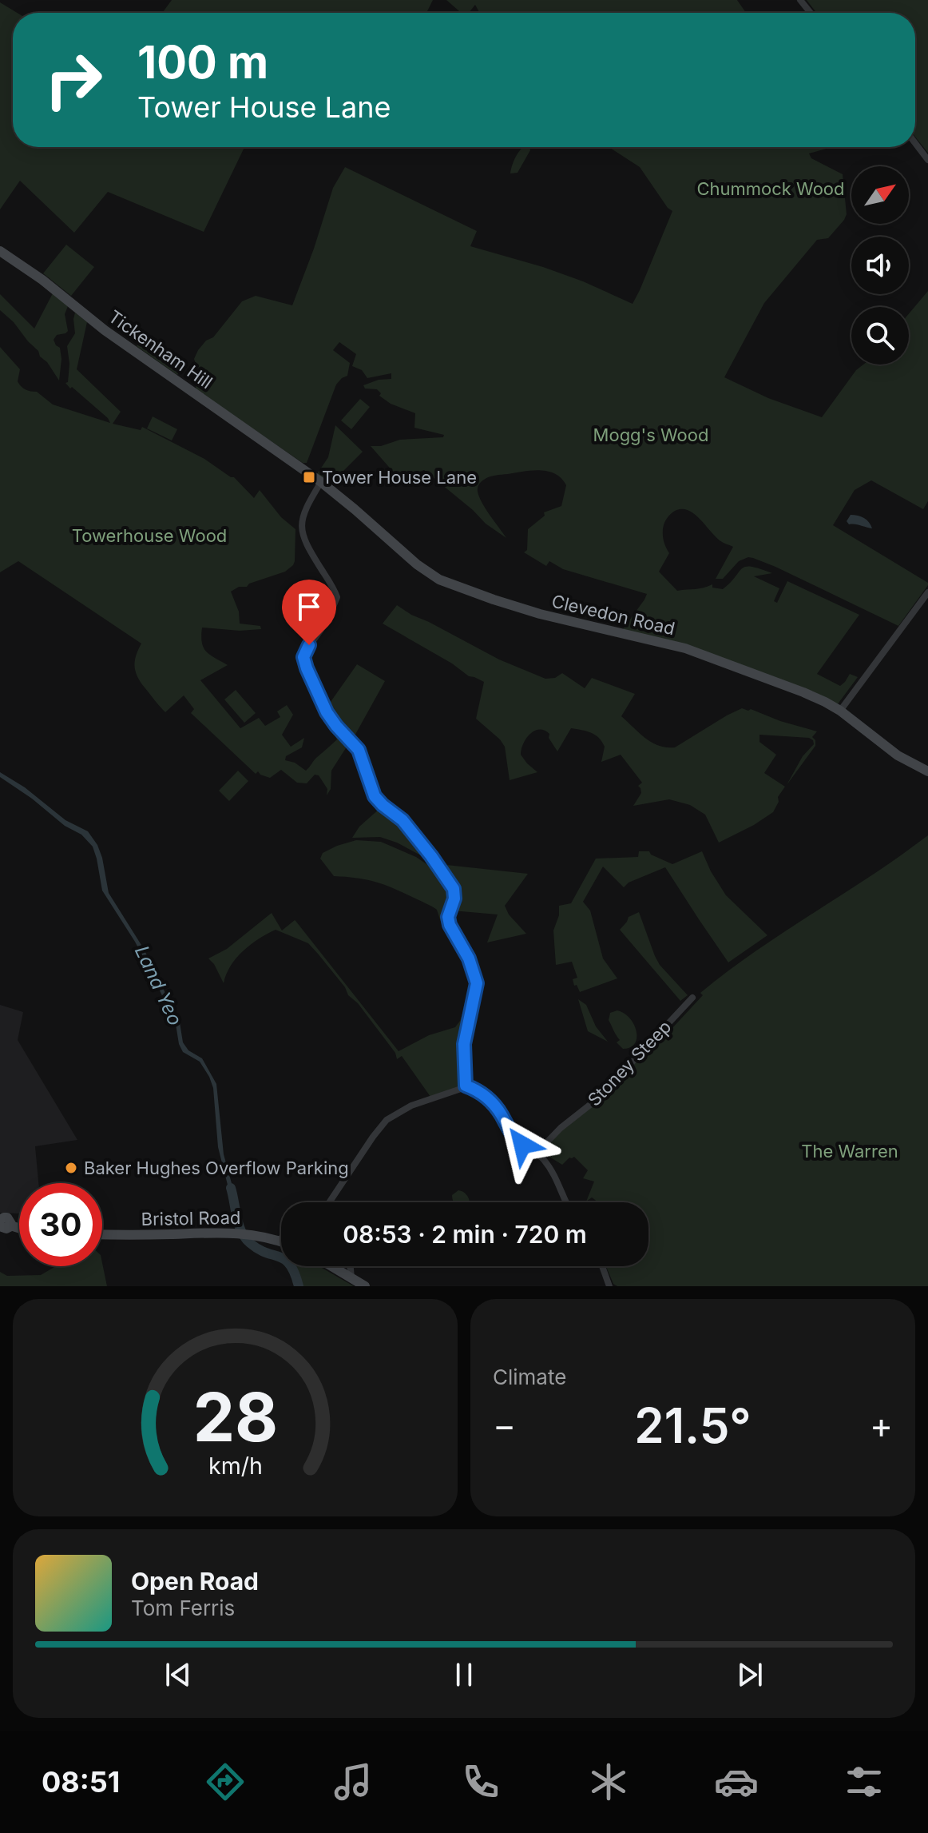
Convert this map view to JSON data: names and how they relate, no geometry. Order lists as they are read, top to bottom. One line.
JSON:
{"streets":{"main road":["Tickenham Hill","Clevedon Road","Bristol Road"],"street":["Stoney Steep"]},"crossings":[["Tickenham Hill","Clevedon Road"]],"water":["Land Yeo"],"parks":["Chummock Wood","Mogg's Wood","Towerhouse Wood","The Warren"],"places":{"transit":["Tower House Lane"],"other":["Baker Hughes Overflow Parking"]},"north":"top right","page":{"turn":["100 m","Tower House Lane"],"limit":"30","trip":"08:53 · 2 min · 720 m","tile":"Climate","heat":["−","21.5°","+"],"song":["Open Road","Tom Ferris"],"tabs":"08:51","gauge":["28","km/h"]}}
